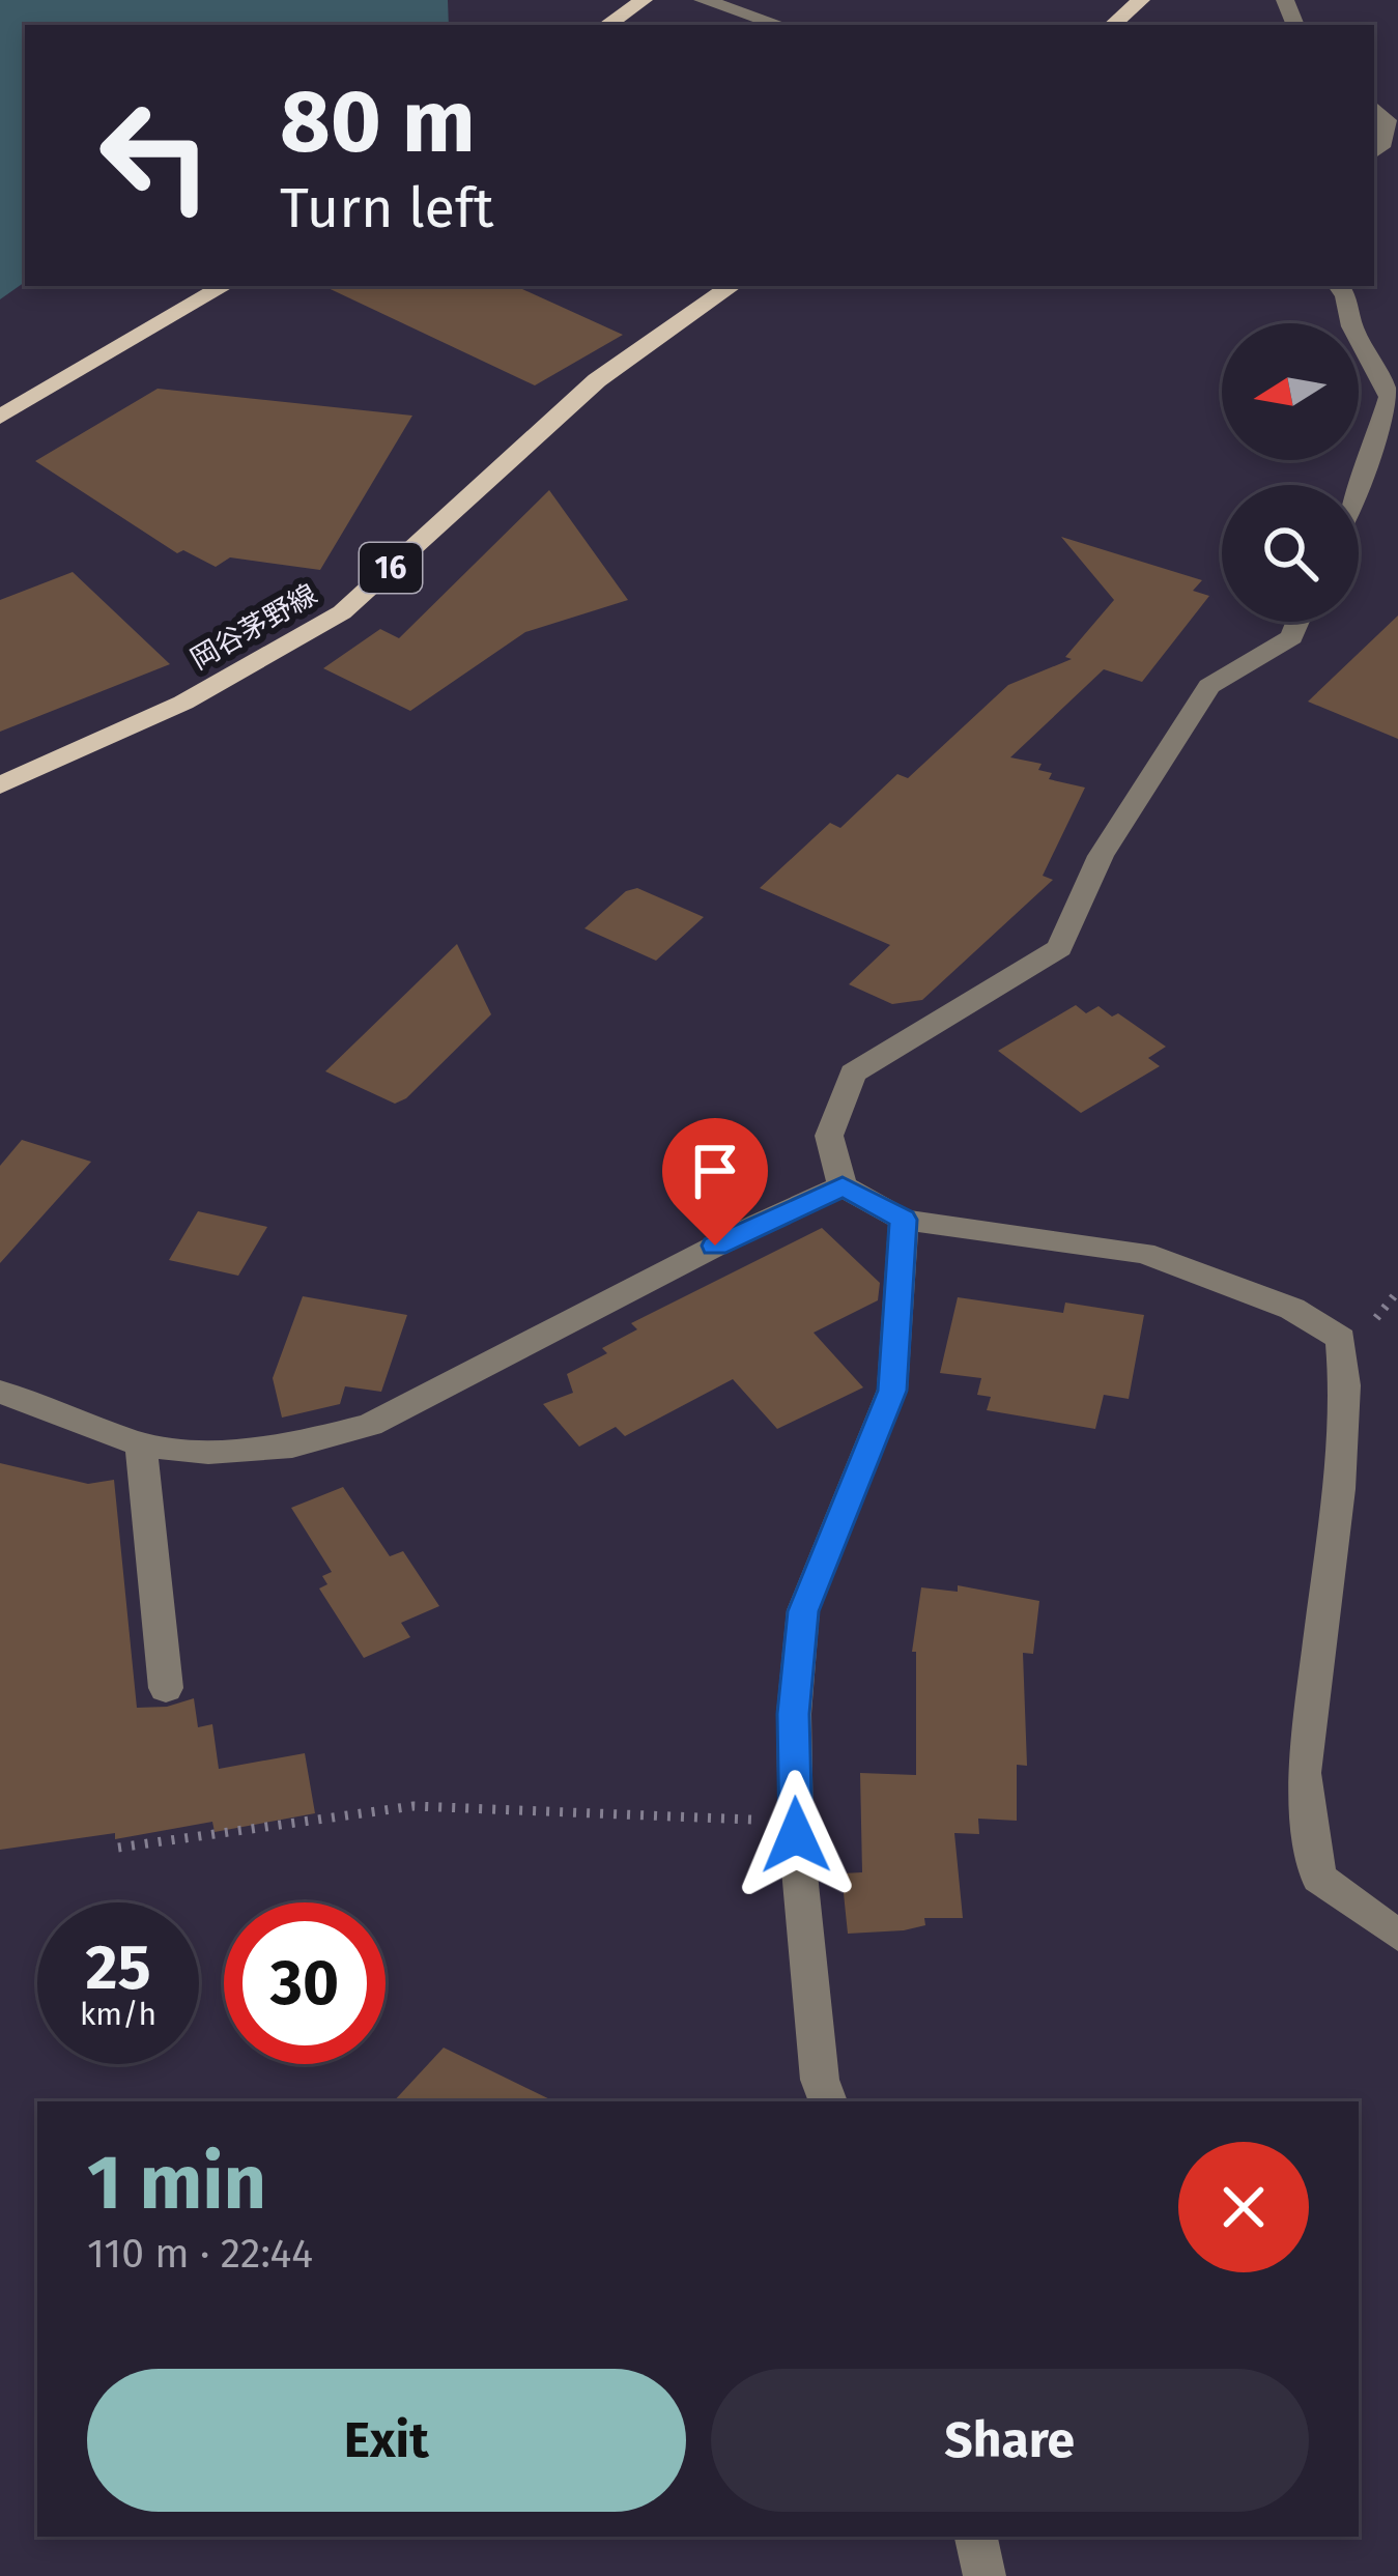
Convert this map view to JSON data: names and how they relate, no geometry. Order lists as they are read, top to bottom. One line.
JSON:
{"streets":{"main road":["16","岡谷茅野線"]},"north":"left","page":{"turn":["80 m","Turn left"],"speed":"25 km/h","limit":"30","heading":["1 min","110 m · 22:44"],"buttons":["Exit","Share"]}}
